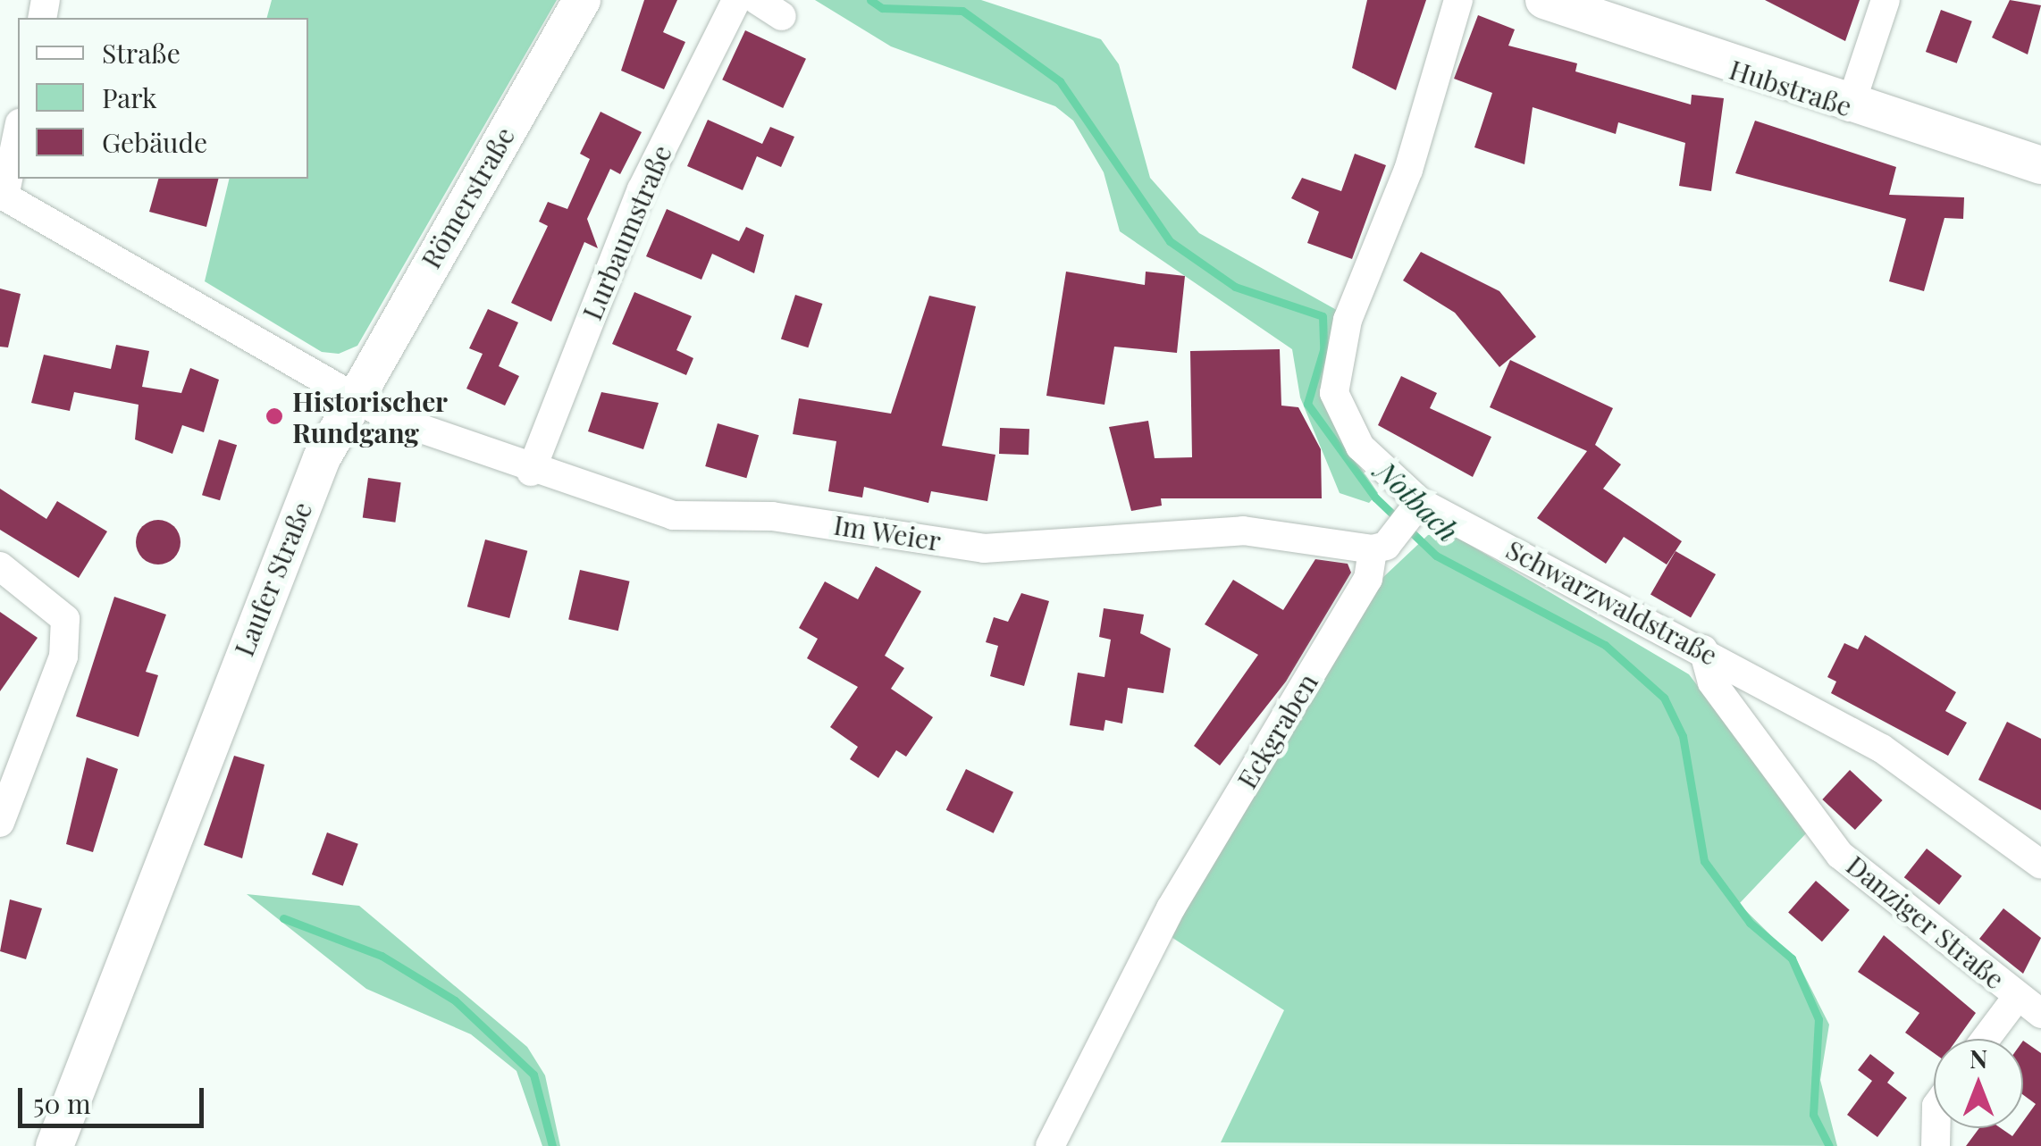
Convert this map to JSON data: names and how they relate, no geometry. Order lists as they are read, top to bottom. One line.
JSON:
{"streets":{"main road":["Hubstraße","Römerstraße","Laufer Straße"],"street":["Lurbaumstraße","Im Weier","Schwarzwaldstraße","Eckgraben","Danziger Straße"]},"crossings":[["Römerstraße","Im Weier"],["Römerstraße","Laufer Straße"],["Lurbaumstraße","Im Weier"],["Im Weier","Laufer Straße"],["Im Weier","Eckgraben"],["Schwarzwaldstraße","Danziger Straße"]],"water":["Notbach"],"places":["Historischer Rundgang"],"legend":["Straße","Park","Gebäude"],"scale_bar":"50 m","north":"top"}
